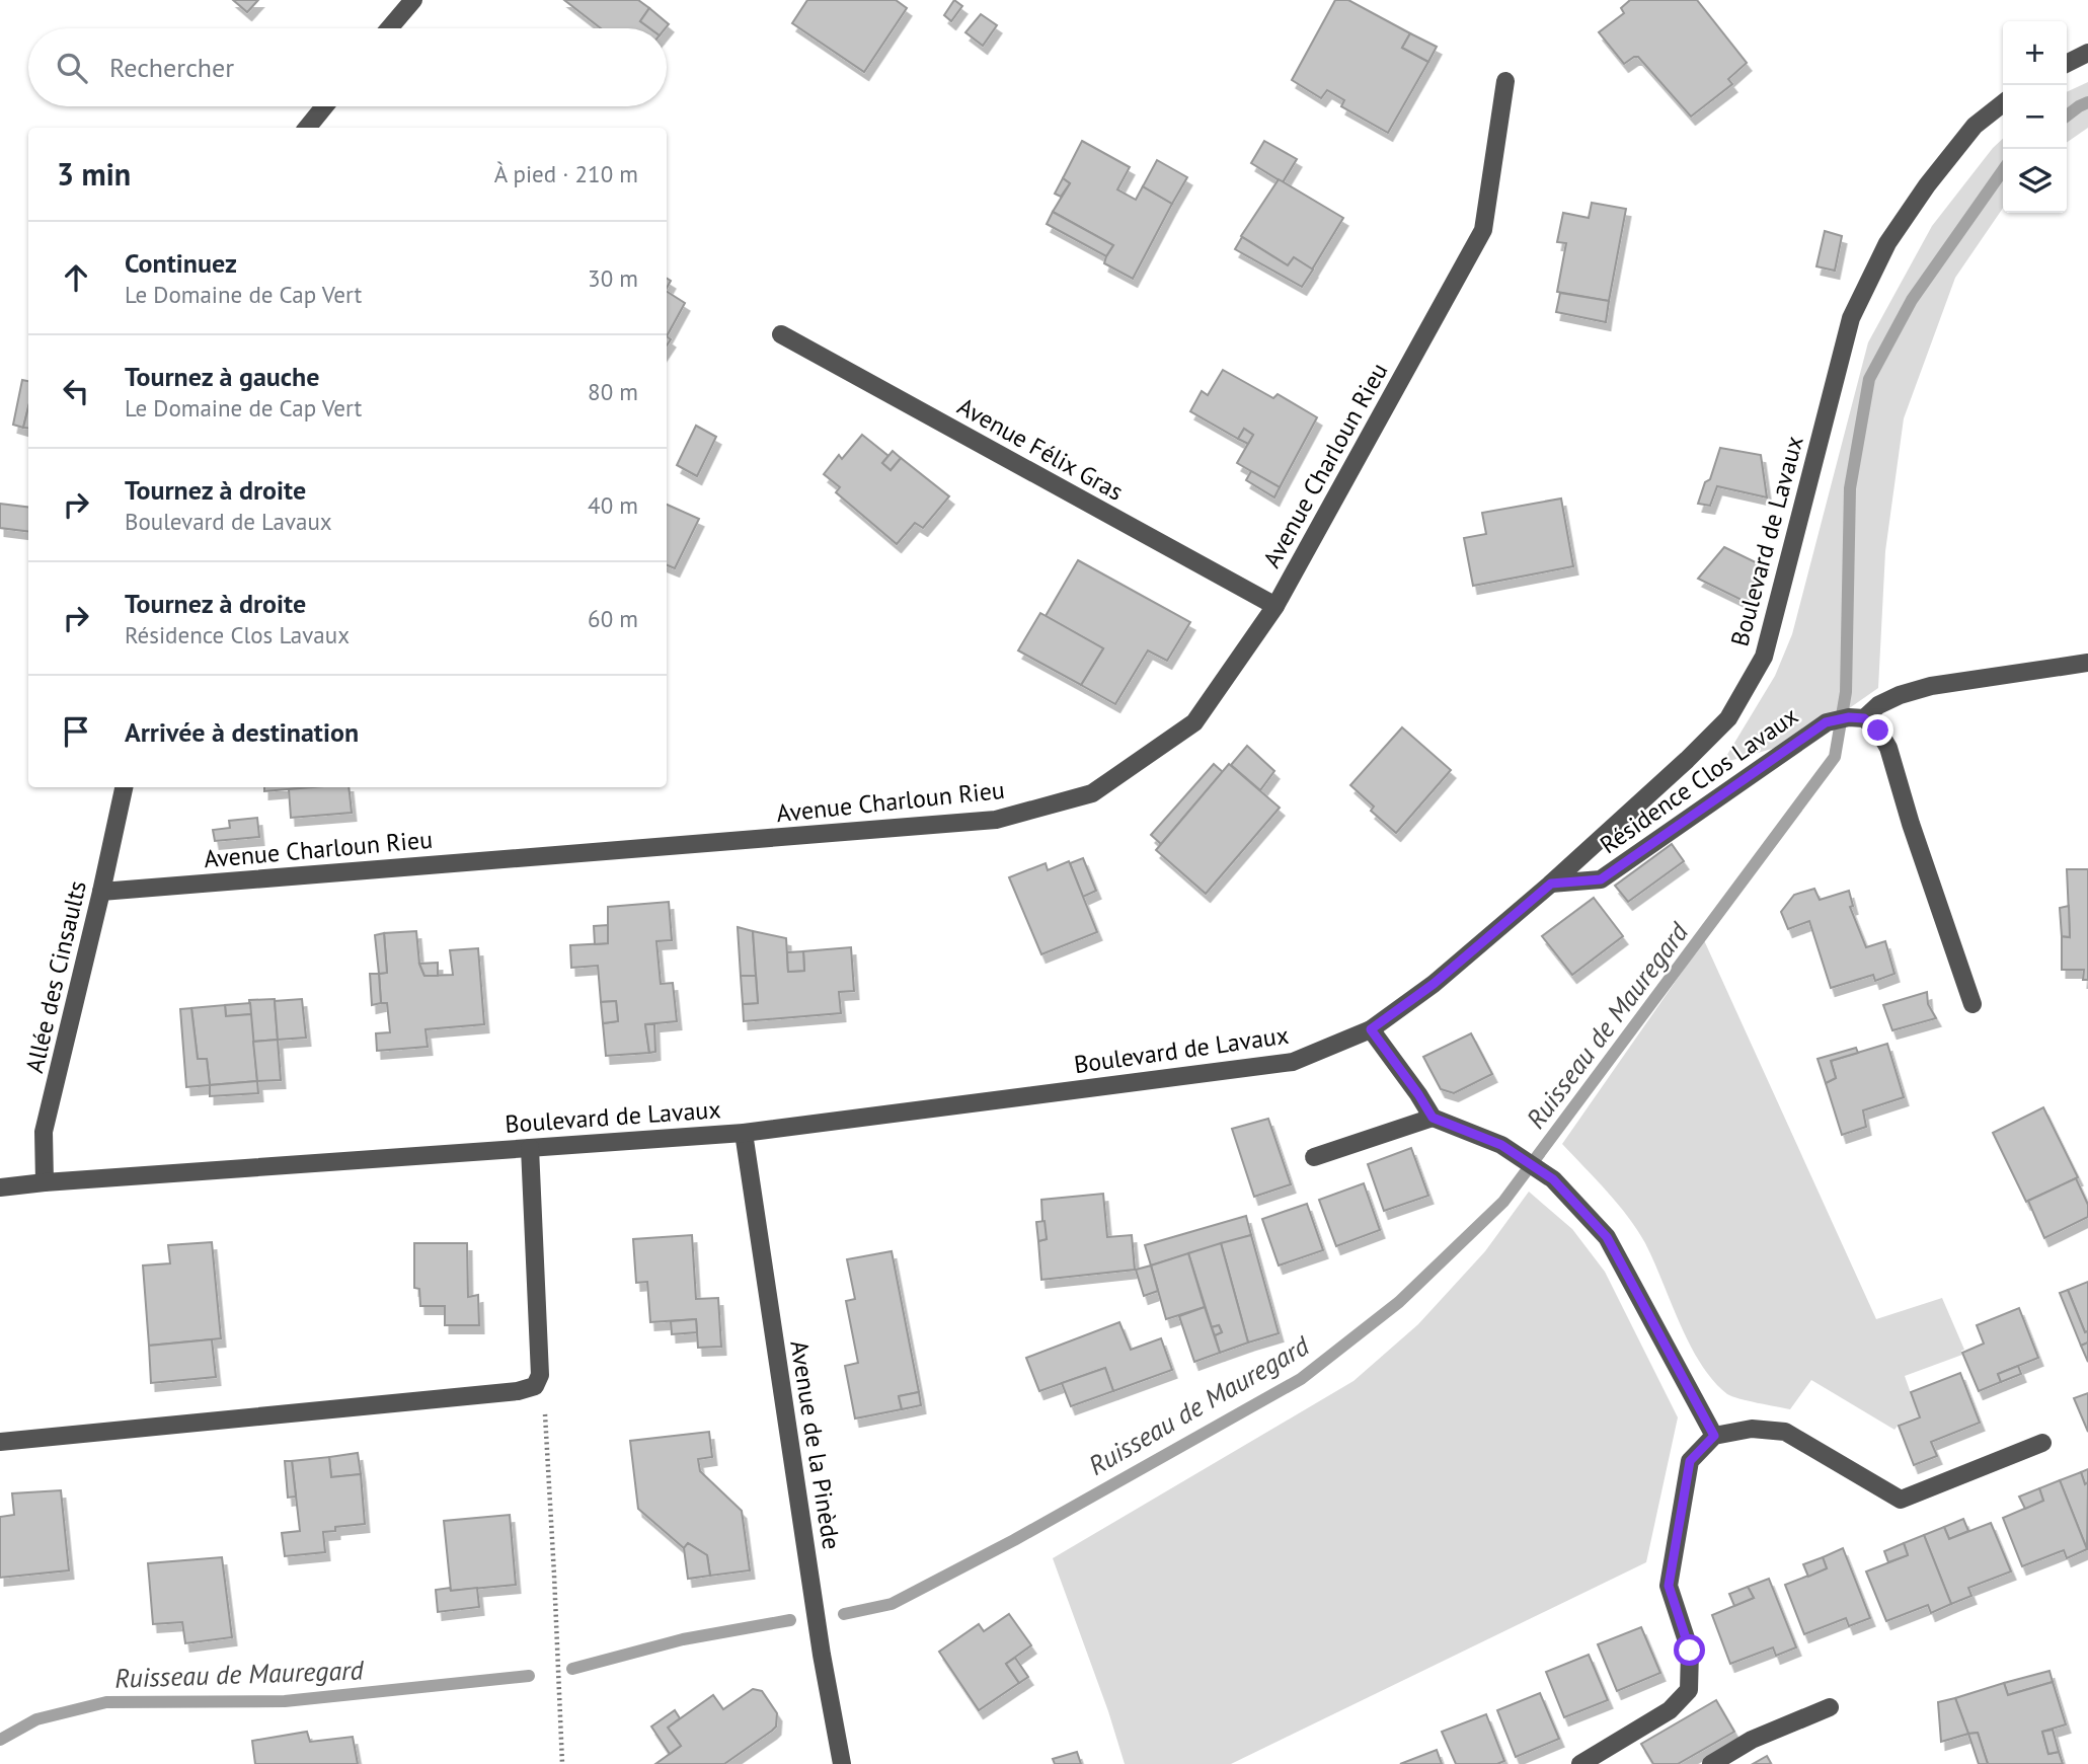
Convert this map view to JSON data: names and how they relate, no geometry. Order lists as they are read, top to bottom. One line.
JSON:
{"streets":{"street":["Avenue Félix Gras","Avenue Charloun Rieu","Boulevard de Lavaux","Résidence Clos Lavaux","Allée des Cinsaults","Avenue de la Pinède"]},"crossings":[["Avenue Félix Gras","Avenue Charloun Rieu"],["Avenue Charloun Rieu","Allée des Cinsaults"],["Boulevard de Lavaux","Résidence Clos Lavaux"],["Boulevard de Lavaux","Allée des Cinsaults"],["Boulevard de Lavaux","Avenue de la Pinède"]],"water":["Ruisseau de Mauregard"],"page":{"map_buttons":["+","−"],"search":"Rechercher","heading":["3 min","À pied · 210 m"],"list":[["Continuez","Le Domaine de Cap Vert","30 m"],["Tournez à gauche","Le Domaine de Cap Vert","80 m"],["Tournez à droite","Boulevard de Lavaux","40 m"],["Tournez à droite","Résidence Clos Lavaux","60 m"],"Arrivée à destination"]}}
